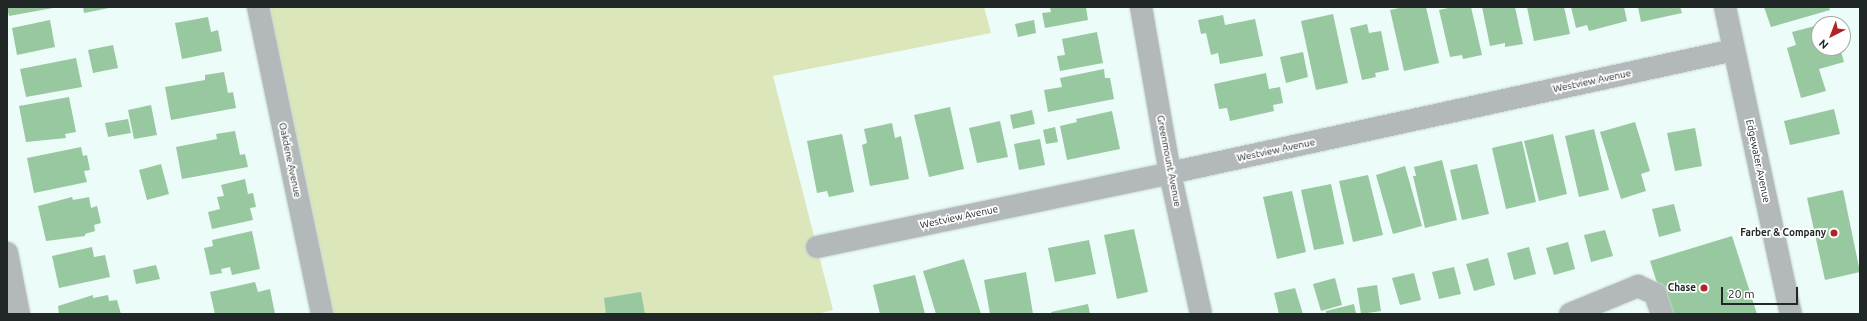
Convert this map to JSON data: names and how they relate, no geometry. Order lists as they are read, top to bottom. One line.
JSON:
{"streets":{"street":["Westview Avenue","Oakdene Avenue","Greenmount Avenue","Edgewater Avenue"]},"crossings":[["Westview Avenue","Greenmount Avenue"],["Westview Avenue","Edgewater Avenue"]],"places":["Farber & Company","Chase"],"scale_bar":"20 m","north":"bottom left"}
